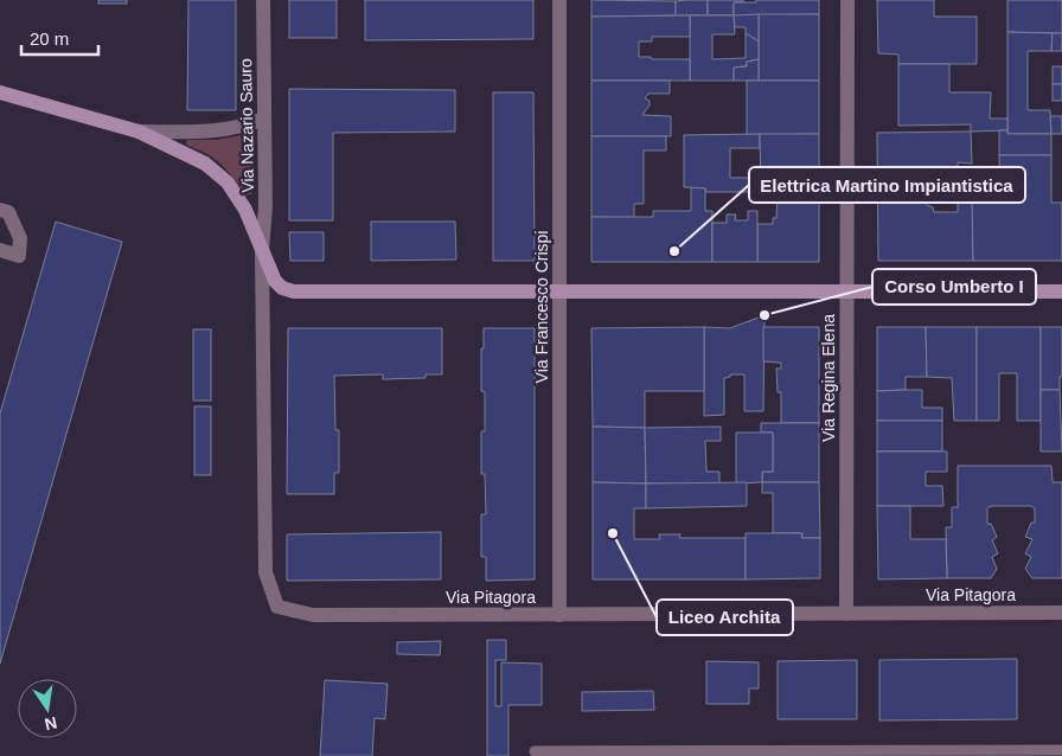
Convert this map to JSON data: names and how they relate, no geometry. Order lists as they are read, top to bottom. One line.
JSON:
{"streets":{"street":["Via Nazario Sauro","Via Francesco Crispi","Via Regina Elena","Via Pitagora"]},"crossings":[["Via Nazario Sauro","Via Pitagora"],["Via Francesco Crispi","Via Pitagora"],["Via Regina Elena","Via Pitagora"]],"places":["Elettrica Martino Impiantistica","Corso Umberto I","Liceo Archita"],"scale_bar":"20 m","north":"bottom"}
